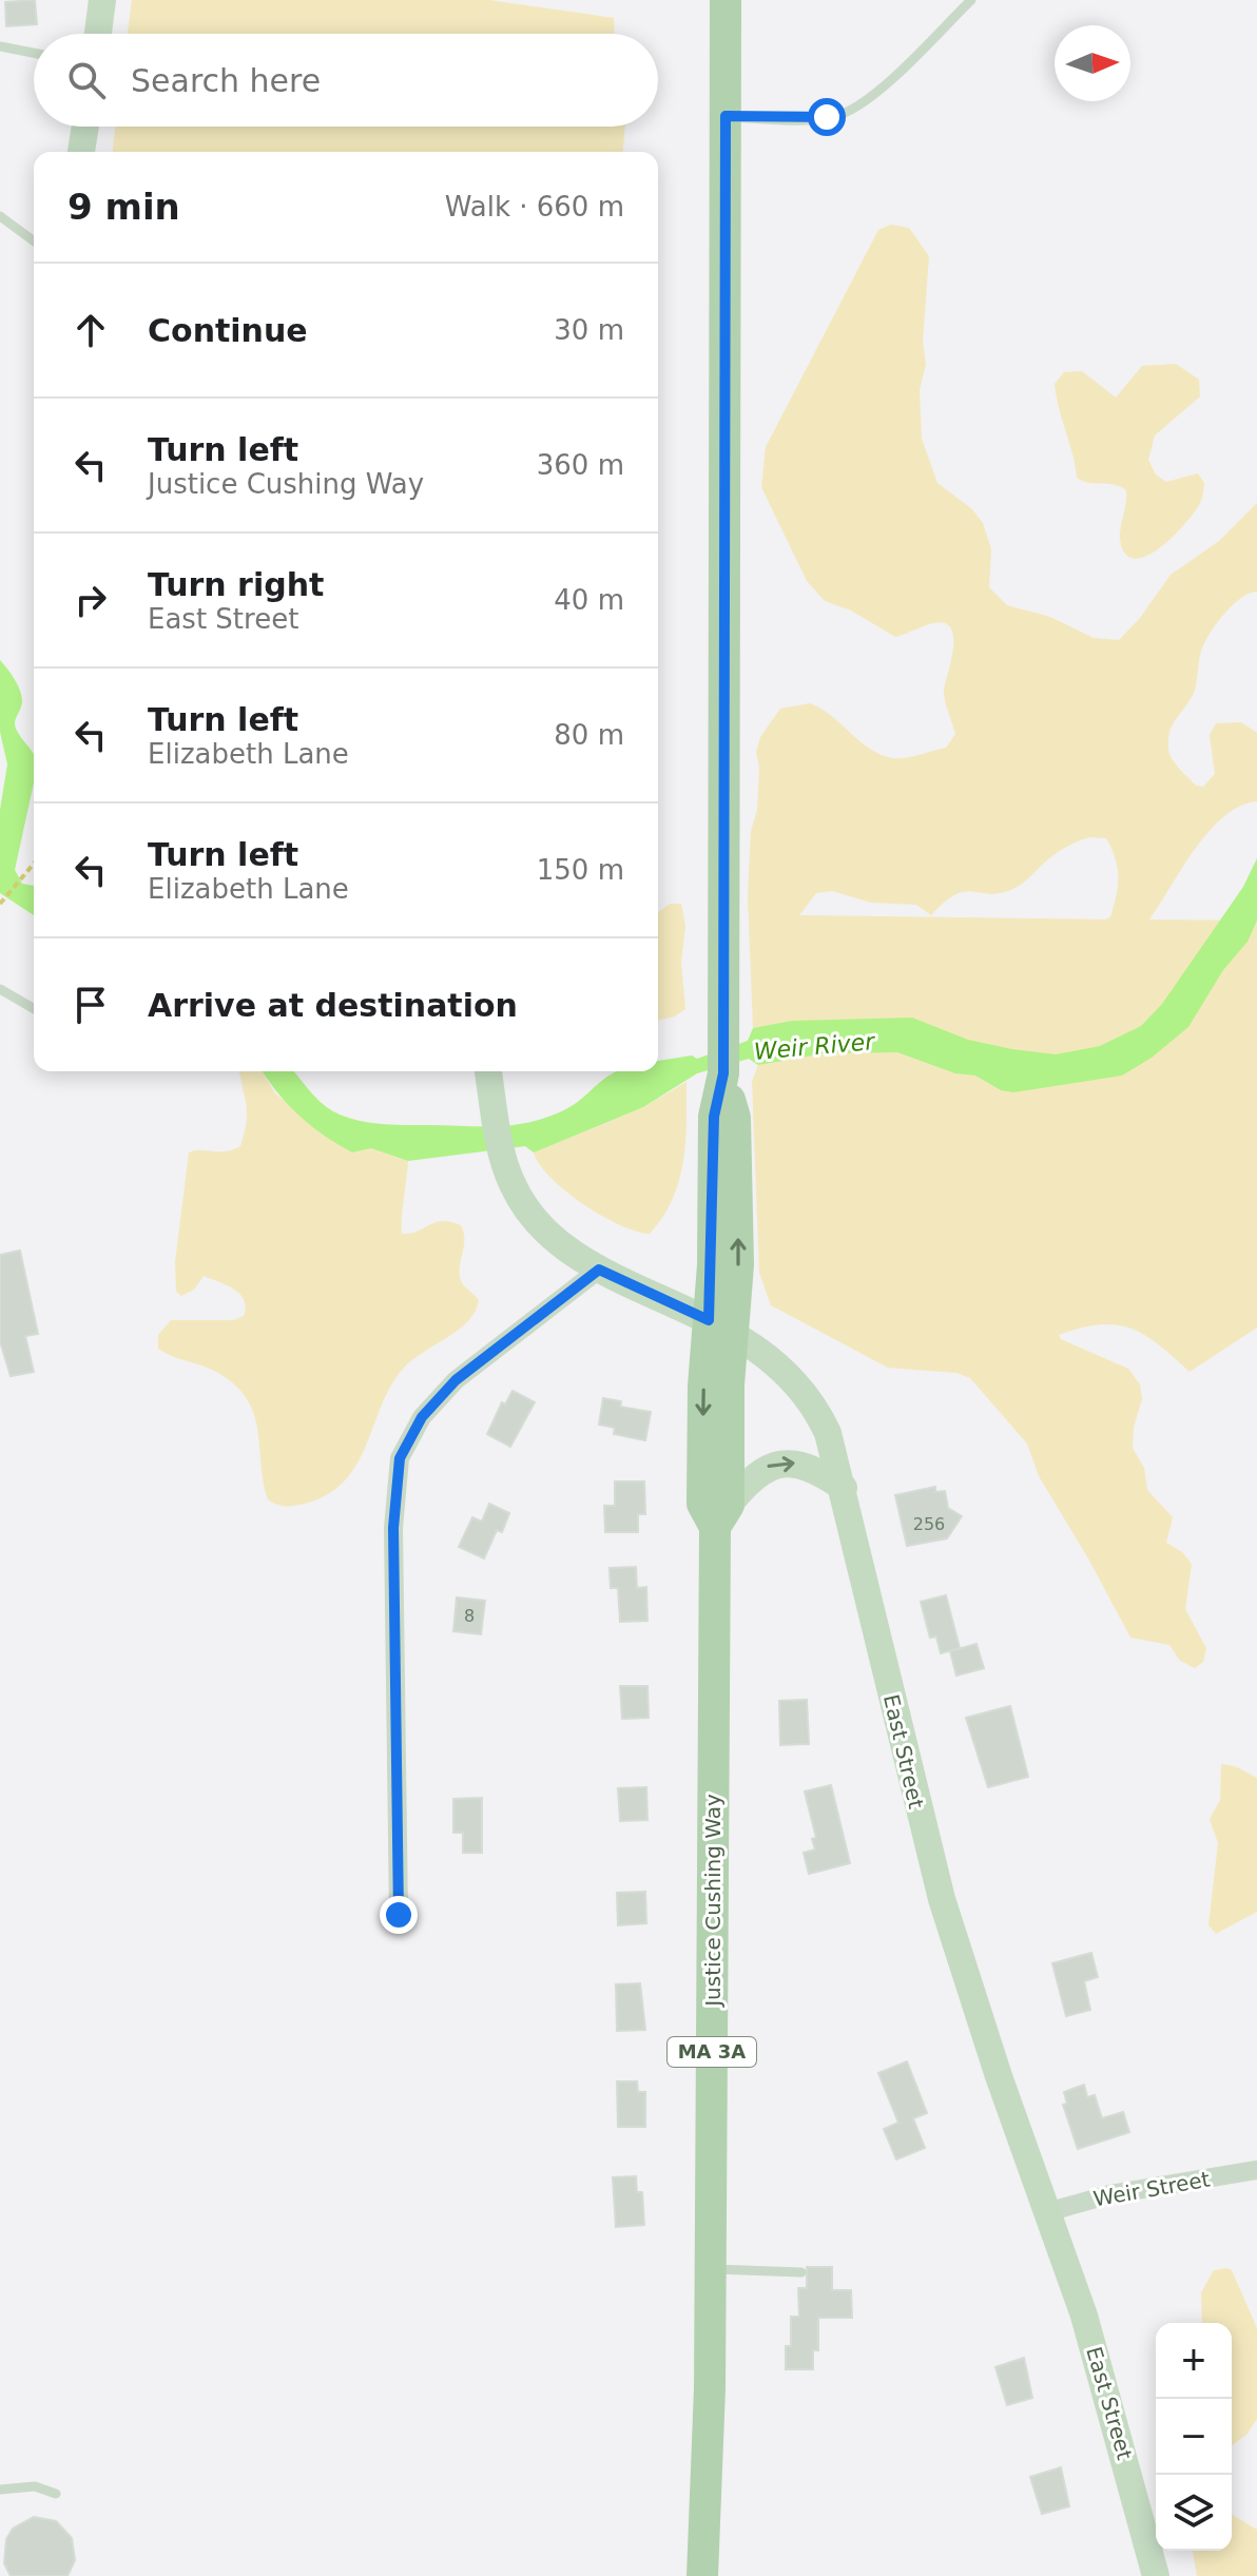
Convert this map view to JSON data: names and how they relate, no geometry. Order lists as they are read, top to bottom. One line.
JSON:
{"streets":{"main road":["East Street","Justice Cushing Way","MA 3A"],"street":["Weir Street"]},"crossings":[["East Street","Justice Cushing Way"],["East Street","Weir Street"]],"water":["Weir River"],"house_numbers":["256","8"],"north":"right","page":{"search":"Search here","heading":["9 min","Walk · 660 m"],"list":[["Continue","30 m"],["Turn left","Justice Cushing Way","360 m"],["Turn right","East Street","40 m"],["Turn left","Elizabeth Lane","80 m"],["Turn left","Elizabeth Lane","150 m"],"Arrive at destination"],"map_buttons":["+","−"]}}
